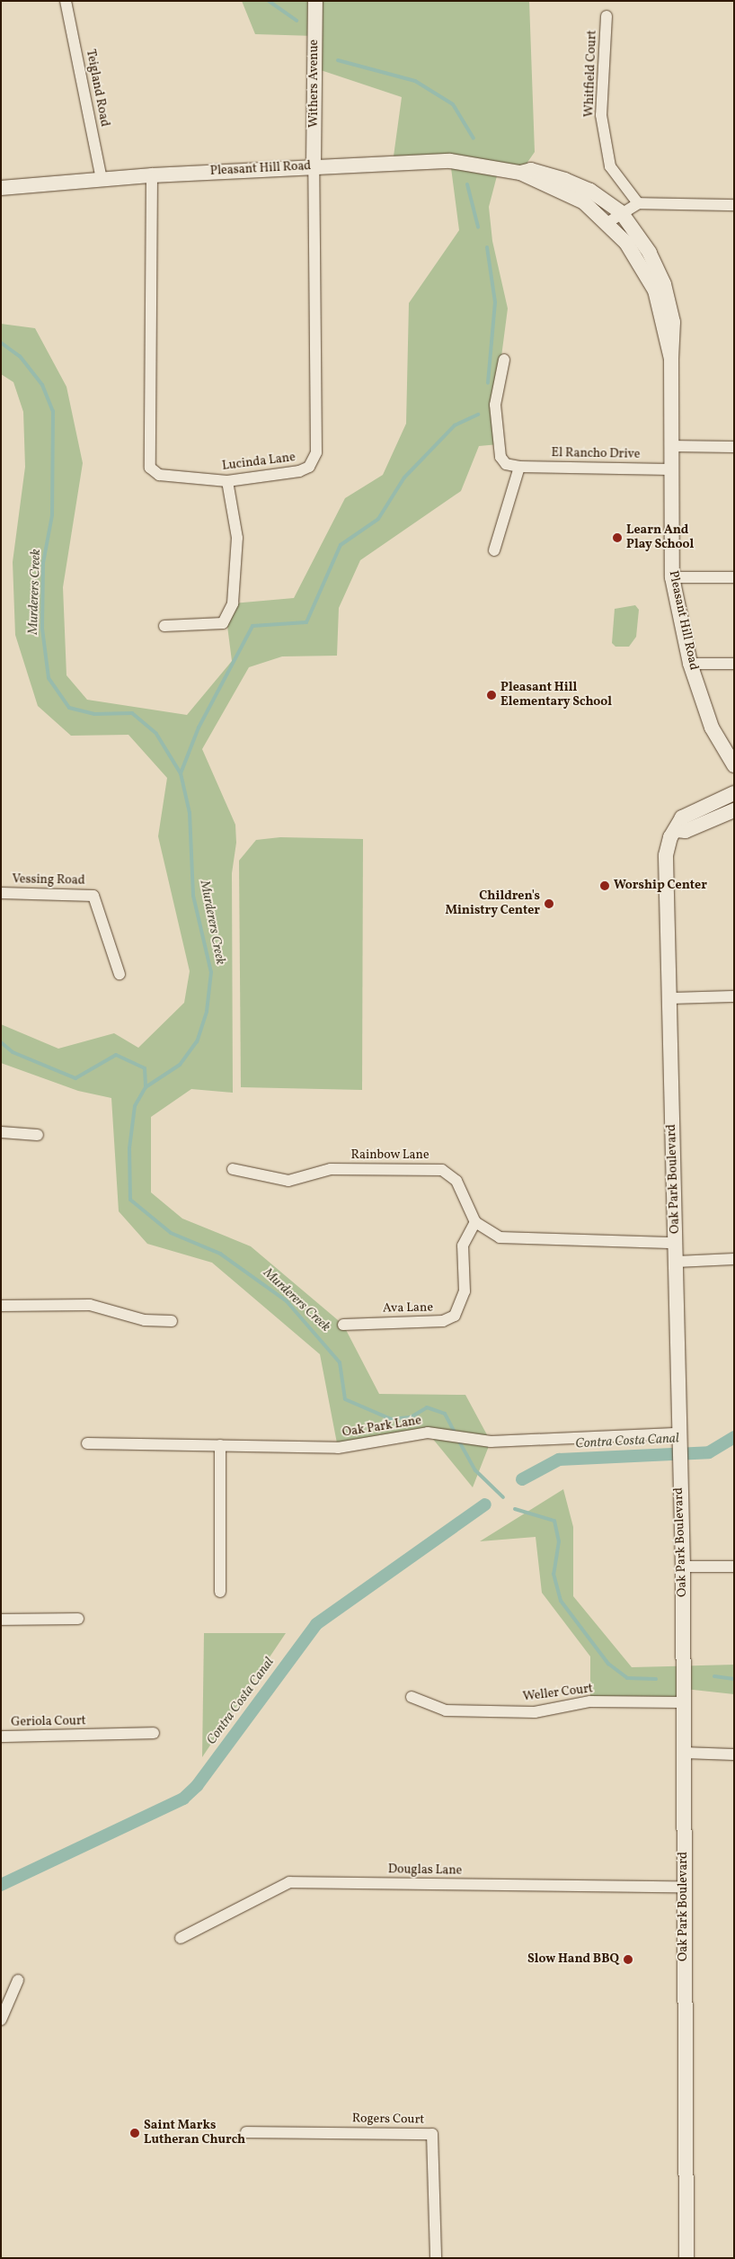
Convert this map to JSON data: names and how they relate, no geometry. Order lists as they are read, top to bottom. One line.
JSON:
{"streets":{"street":["Whitfield Court","Withers Avenue","Teigland Road","Pleasant Hill Road","El Rancho Drive","Lucinda Lane","Vessing Road","Rainbow Lane","Oak Park Boulevard","Ava Lane","Oak Park Lane","Weller Court","Geriola Court","Douglas Lane","Rogers Court"]},"crossings":[["Withers Avenue","Pleasant Hill Road"],["Withers Avenue","Lucinda Lane"],["Teigland Road","Pleasant Hill Road"],["Pleasant Hill Road","El Rancho Drive"],["Pleasant Hill Road","Lucinda Lane"],["Rainbow Lane","Ava Lane"],["Oak Park Boulevard","Oak Park Lane"],["Oak Park Boulevard","Weller Court"],["Oak Park Boulevard","Douglas Lane"]],"water":["Murderers Creek","Contra Costa Canal"],"places":["Learn And Play School","Pleasant Hill Elementary School","Worship Center","Children's Ministry Center","Slow Hand BBQ","Saint Marks Lutheran Church"]}
